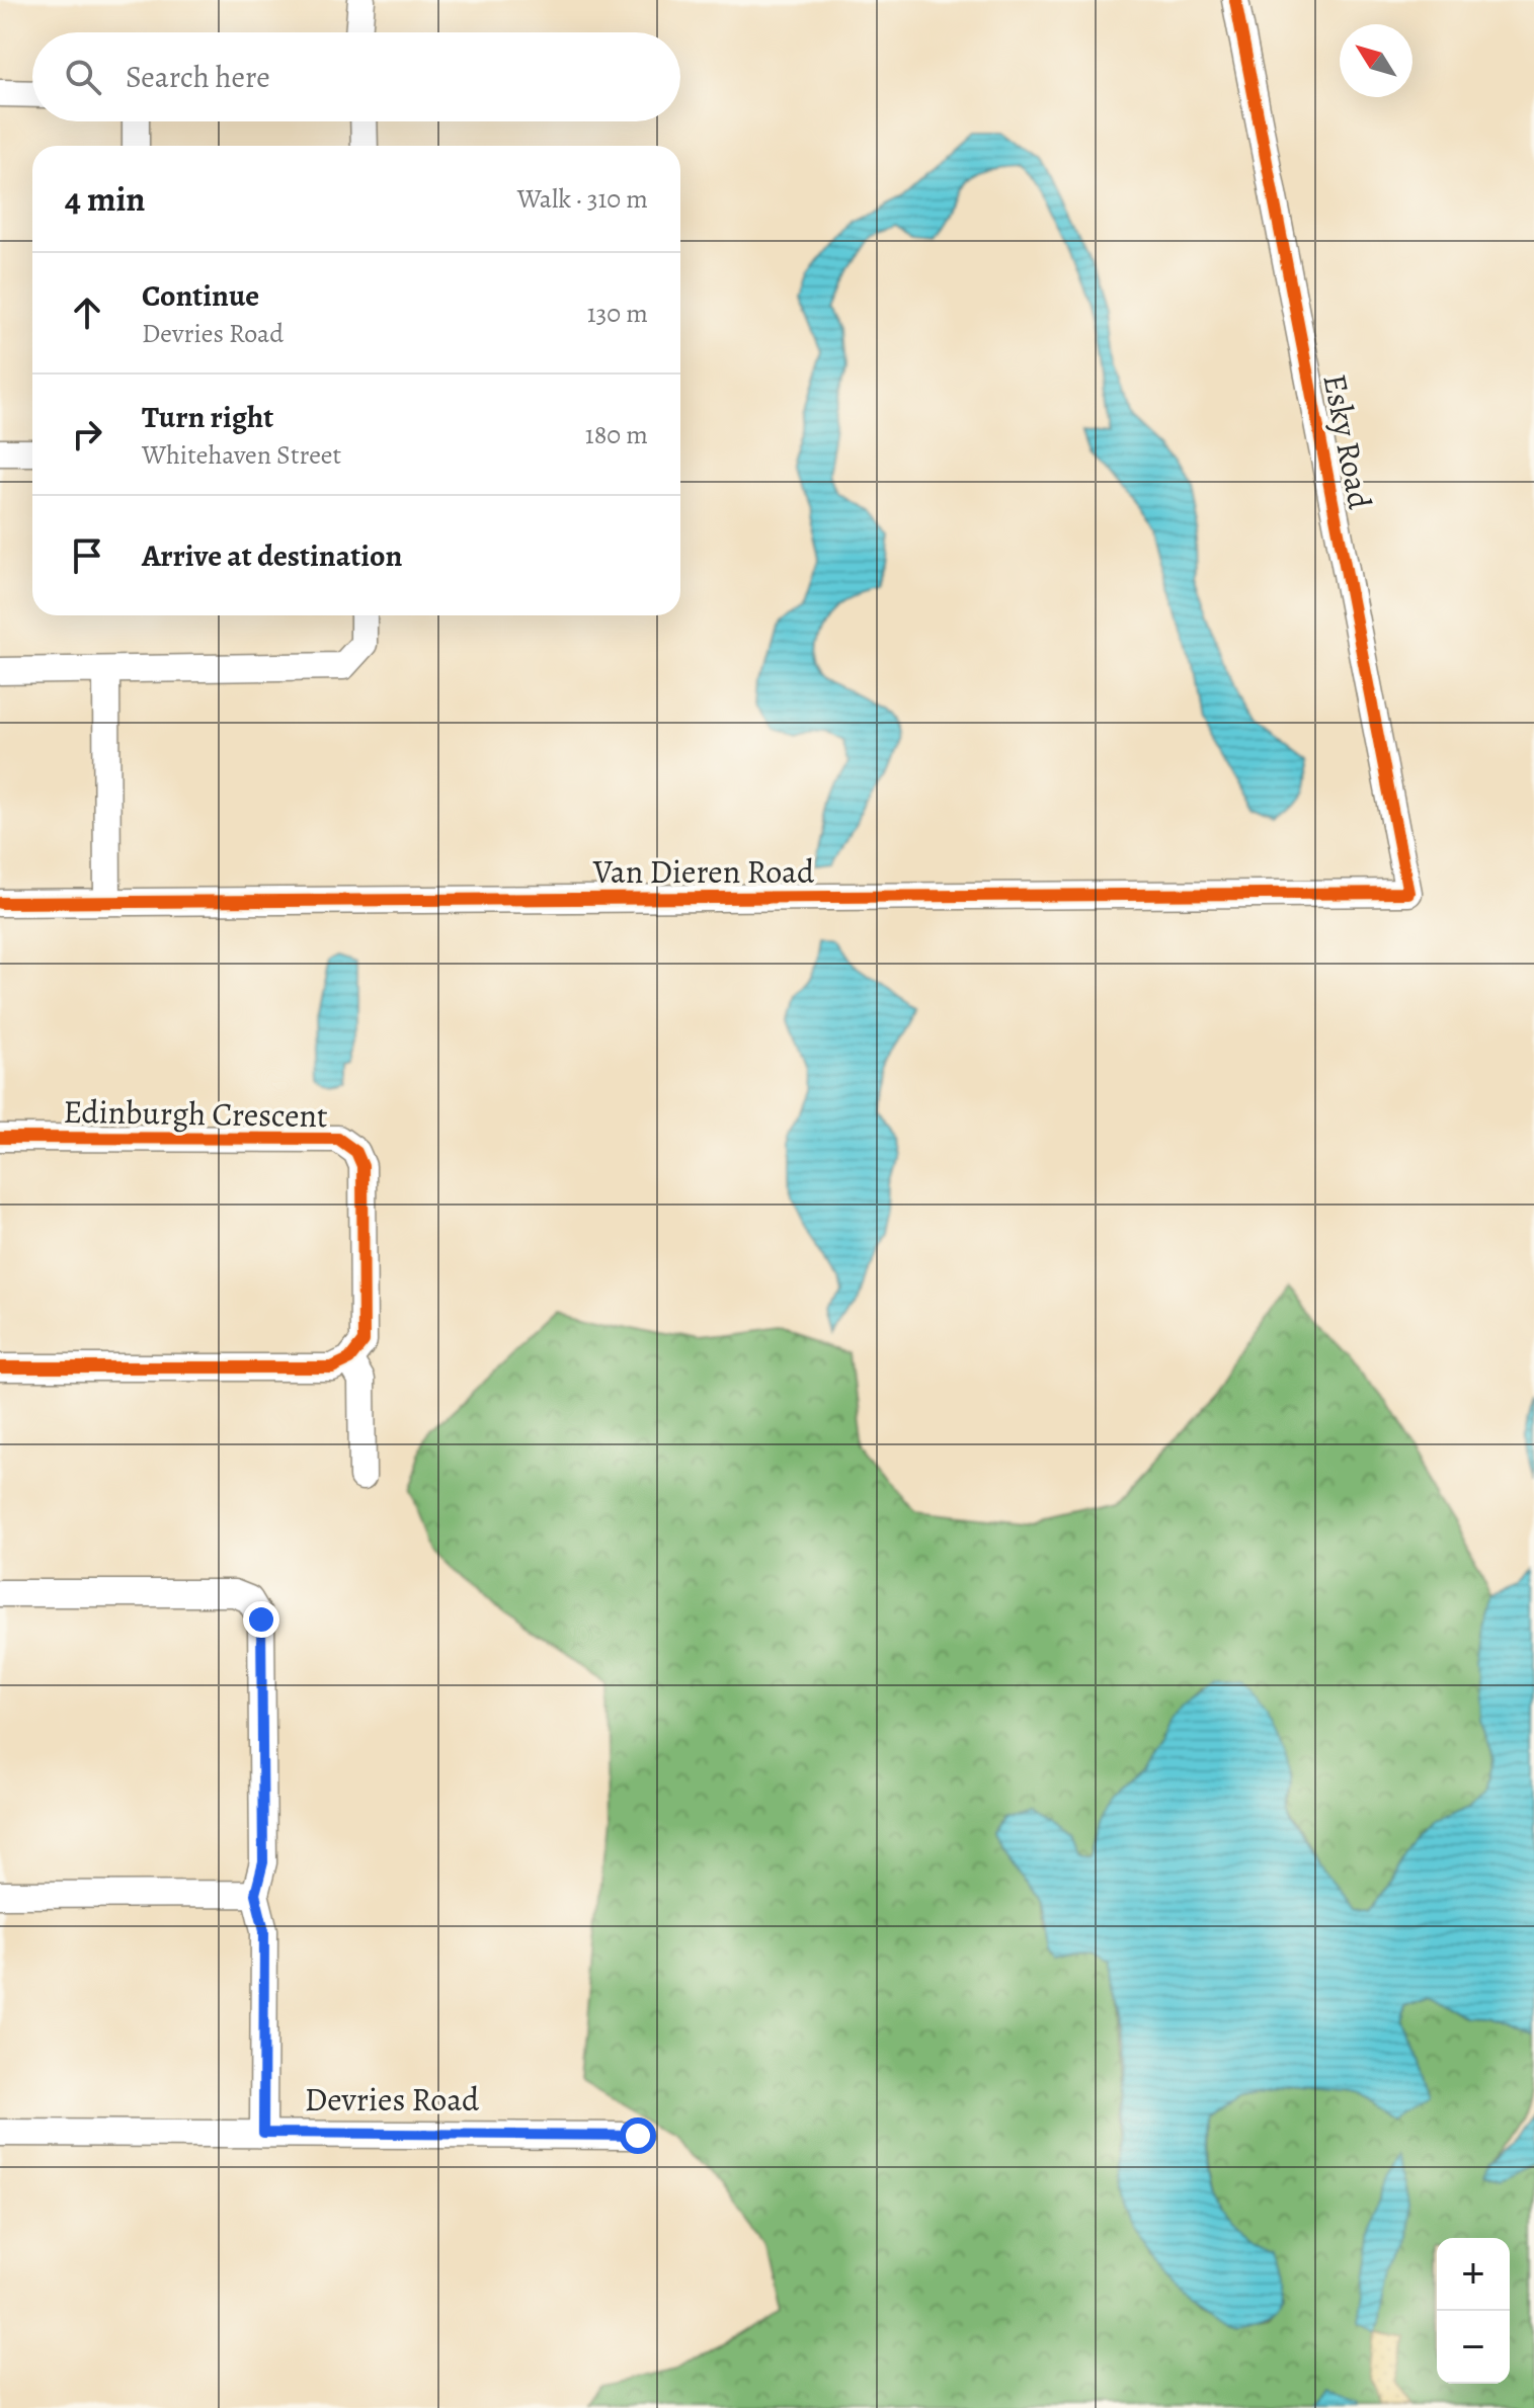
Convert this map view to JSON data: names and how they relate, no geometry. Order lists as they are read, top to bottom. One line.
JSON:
{"streets":{"street":["Esky Road","Van Dieren Road","Edinburgh Crescent","Devries Road"]},"crossings":[["Esky Road","Van Dieren Road"]],"north":"top left","page":{"search":"Search here","heading":["4 min","Walk · 310 m"],"list":[["Continue","Devries Road","130 m"],["Turn right","Whitehaven Street","180 m"],"Arrive at destination"],"map_buttons":["+","−"]}}
